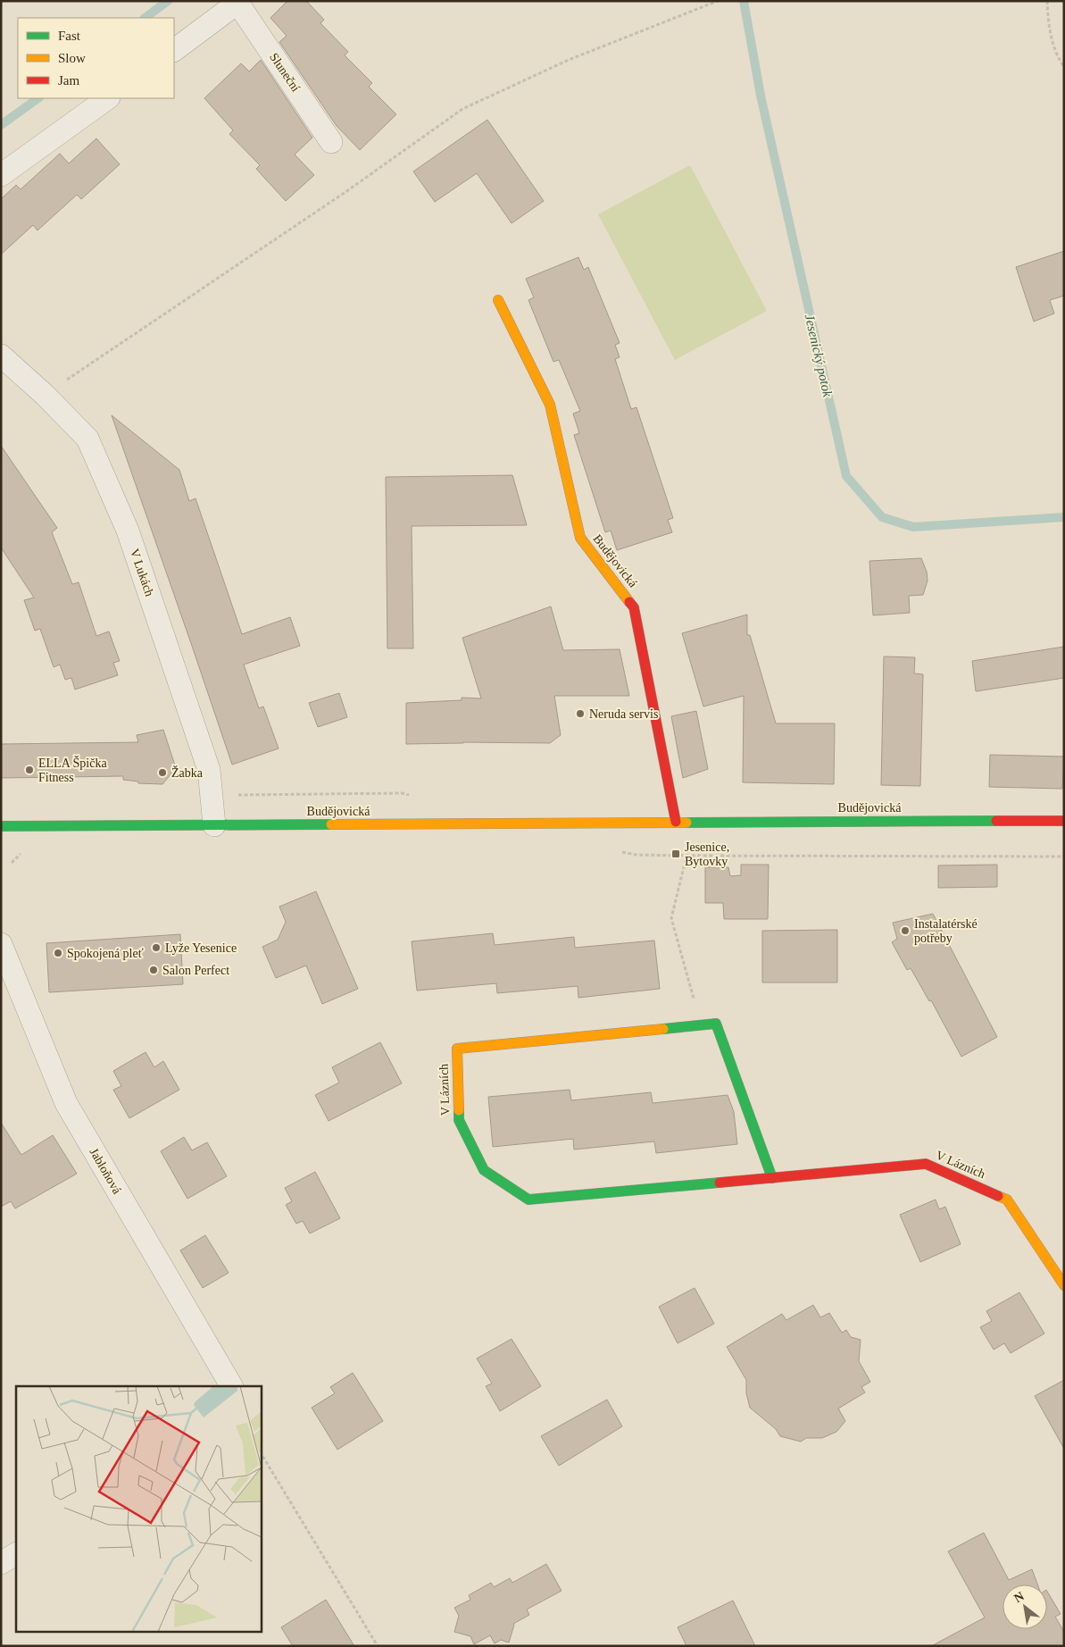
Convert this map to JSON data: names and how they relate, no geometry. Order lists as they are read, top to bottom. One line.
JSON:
{"streets":{"street":["Sluneční","Budějovická","V Lukách","V Lázních","Jabloňová"]},"crossings":[["Budějovická","V Lukách"]],"water":["Jesenický potok"],"places":{"other":["Neruda servis","ELLA Špička Fitness","Žabka","Instalatérské potřeby","Lyže Yesenice","Spokojená pleť","Salon Perfect"],"transit":["Jesenice, Bytovky"]},"legend":["Fast","Slow","Jam"],"north":"top left"}
